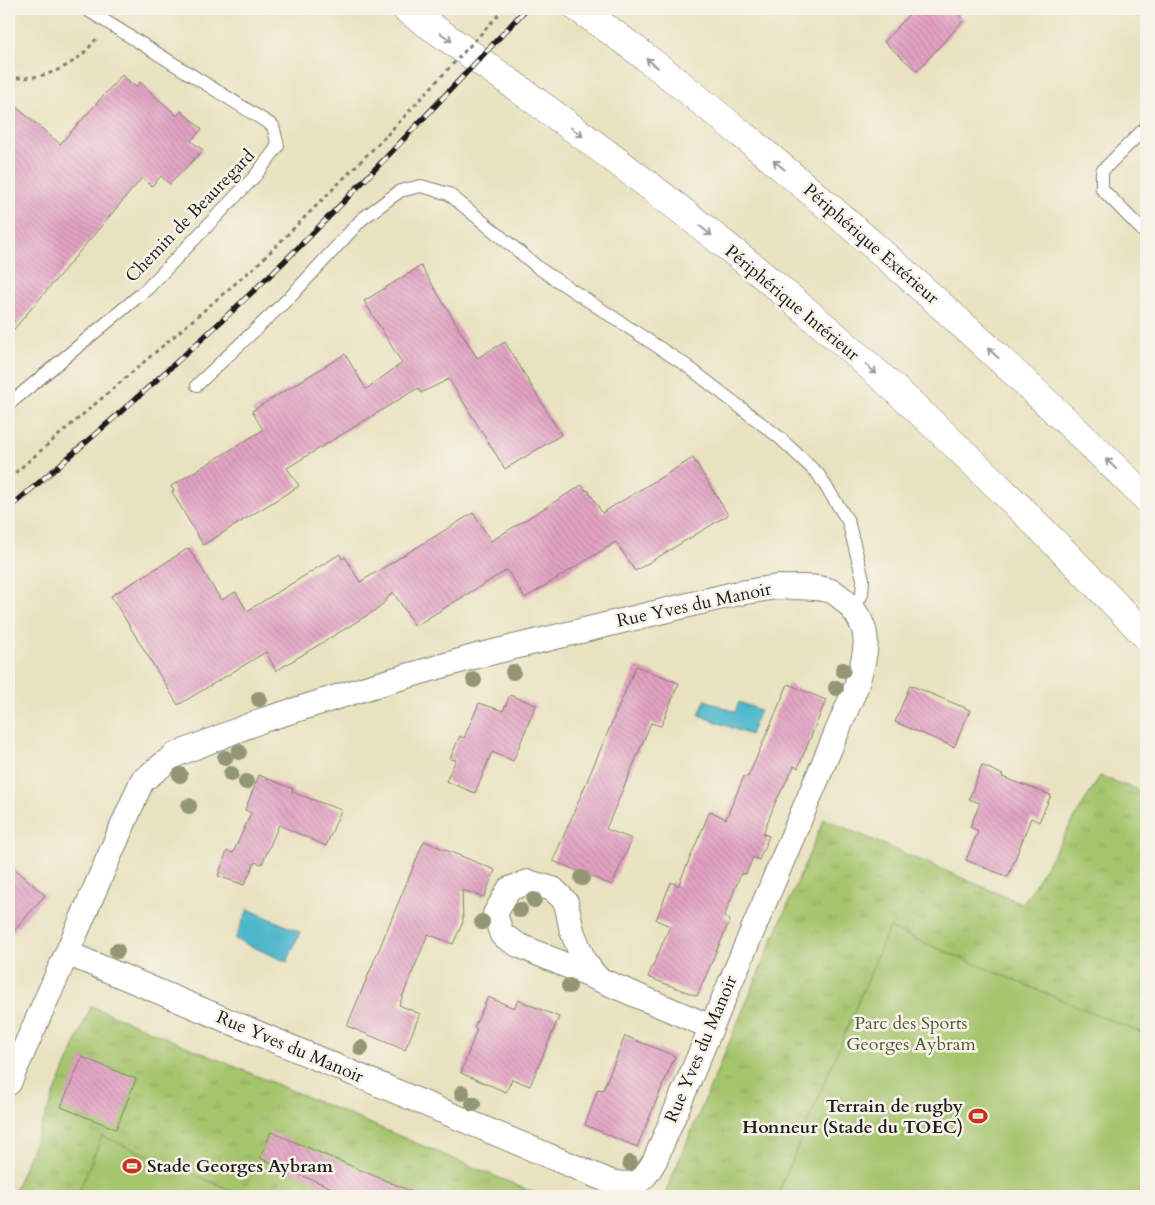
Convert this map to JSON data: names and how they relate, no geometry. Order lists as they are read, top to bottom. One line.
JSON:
{"streets":{"highway":["Périphérique Extérieur","Périphérique Intérieur"],"street":["Rue Yves du Manoir"],"lane":["Chemin de Beauregard"]},"one_way":["Périphérique Extérieur","Périphérique Intérieur"],"parks":["Parc des Sports Georges Aybram"],"places":{"sports":["Terrain de rugby Honneur (Stade du TOEC)","Stade Georges Aybram"]}}
